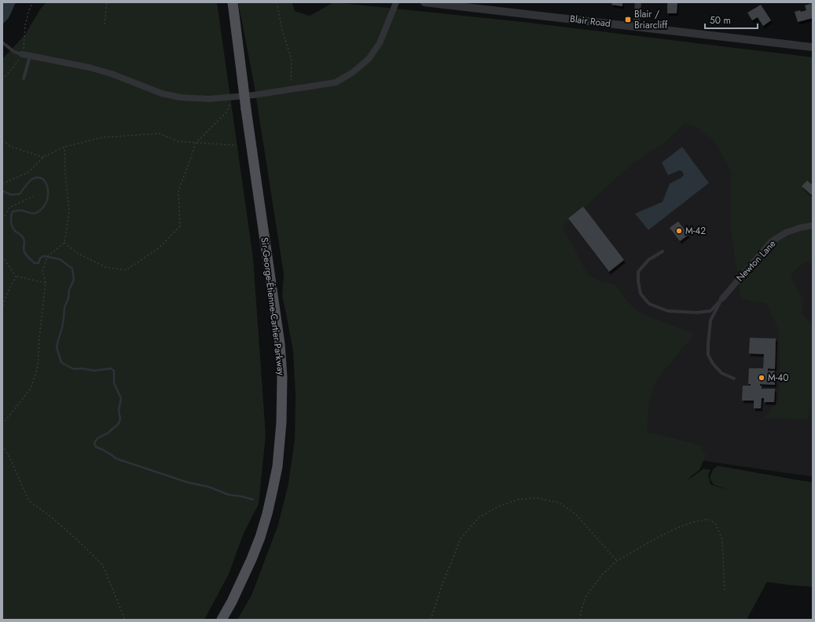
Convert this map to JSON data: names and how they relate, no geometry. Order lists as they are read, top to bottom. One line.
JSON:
{"streets":{"main road":["Sir-George-Étienne-Cartier Parkway"],"street":["Blair Road","Newton Lane"]},"places":{"transit":["Blair / Briarcliff"],"other":["M-42","M-40"]},"scale_bar":"50 m"}
